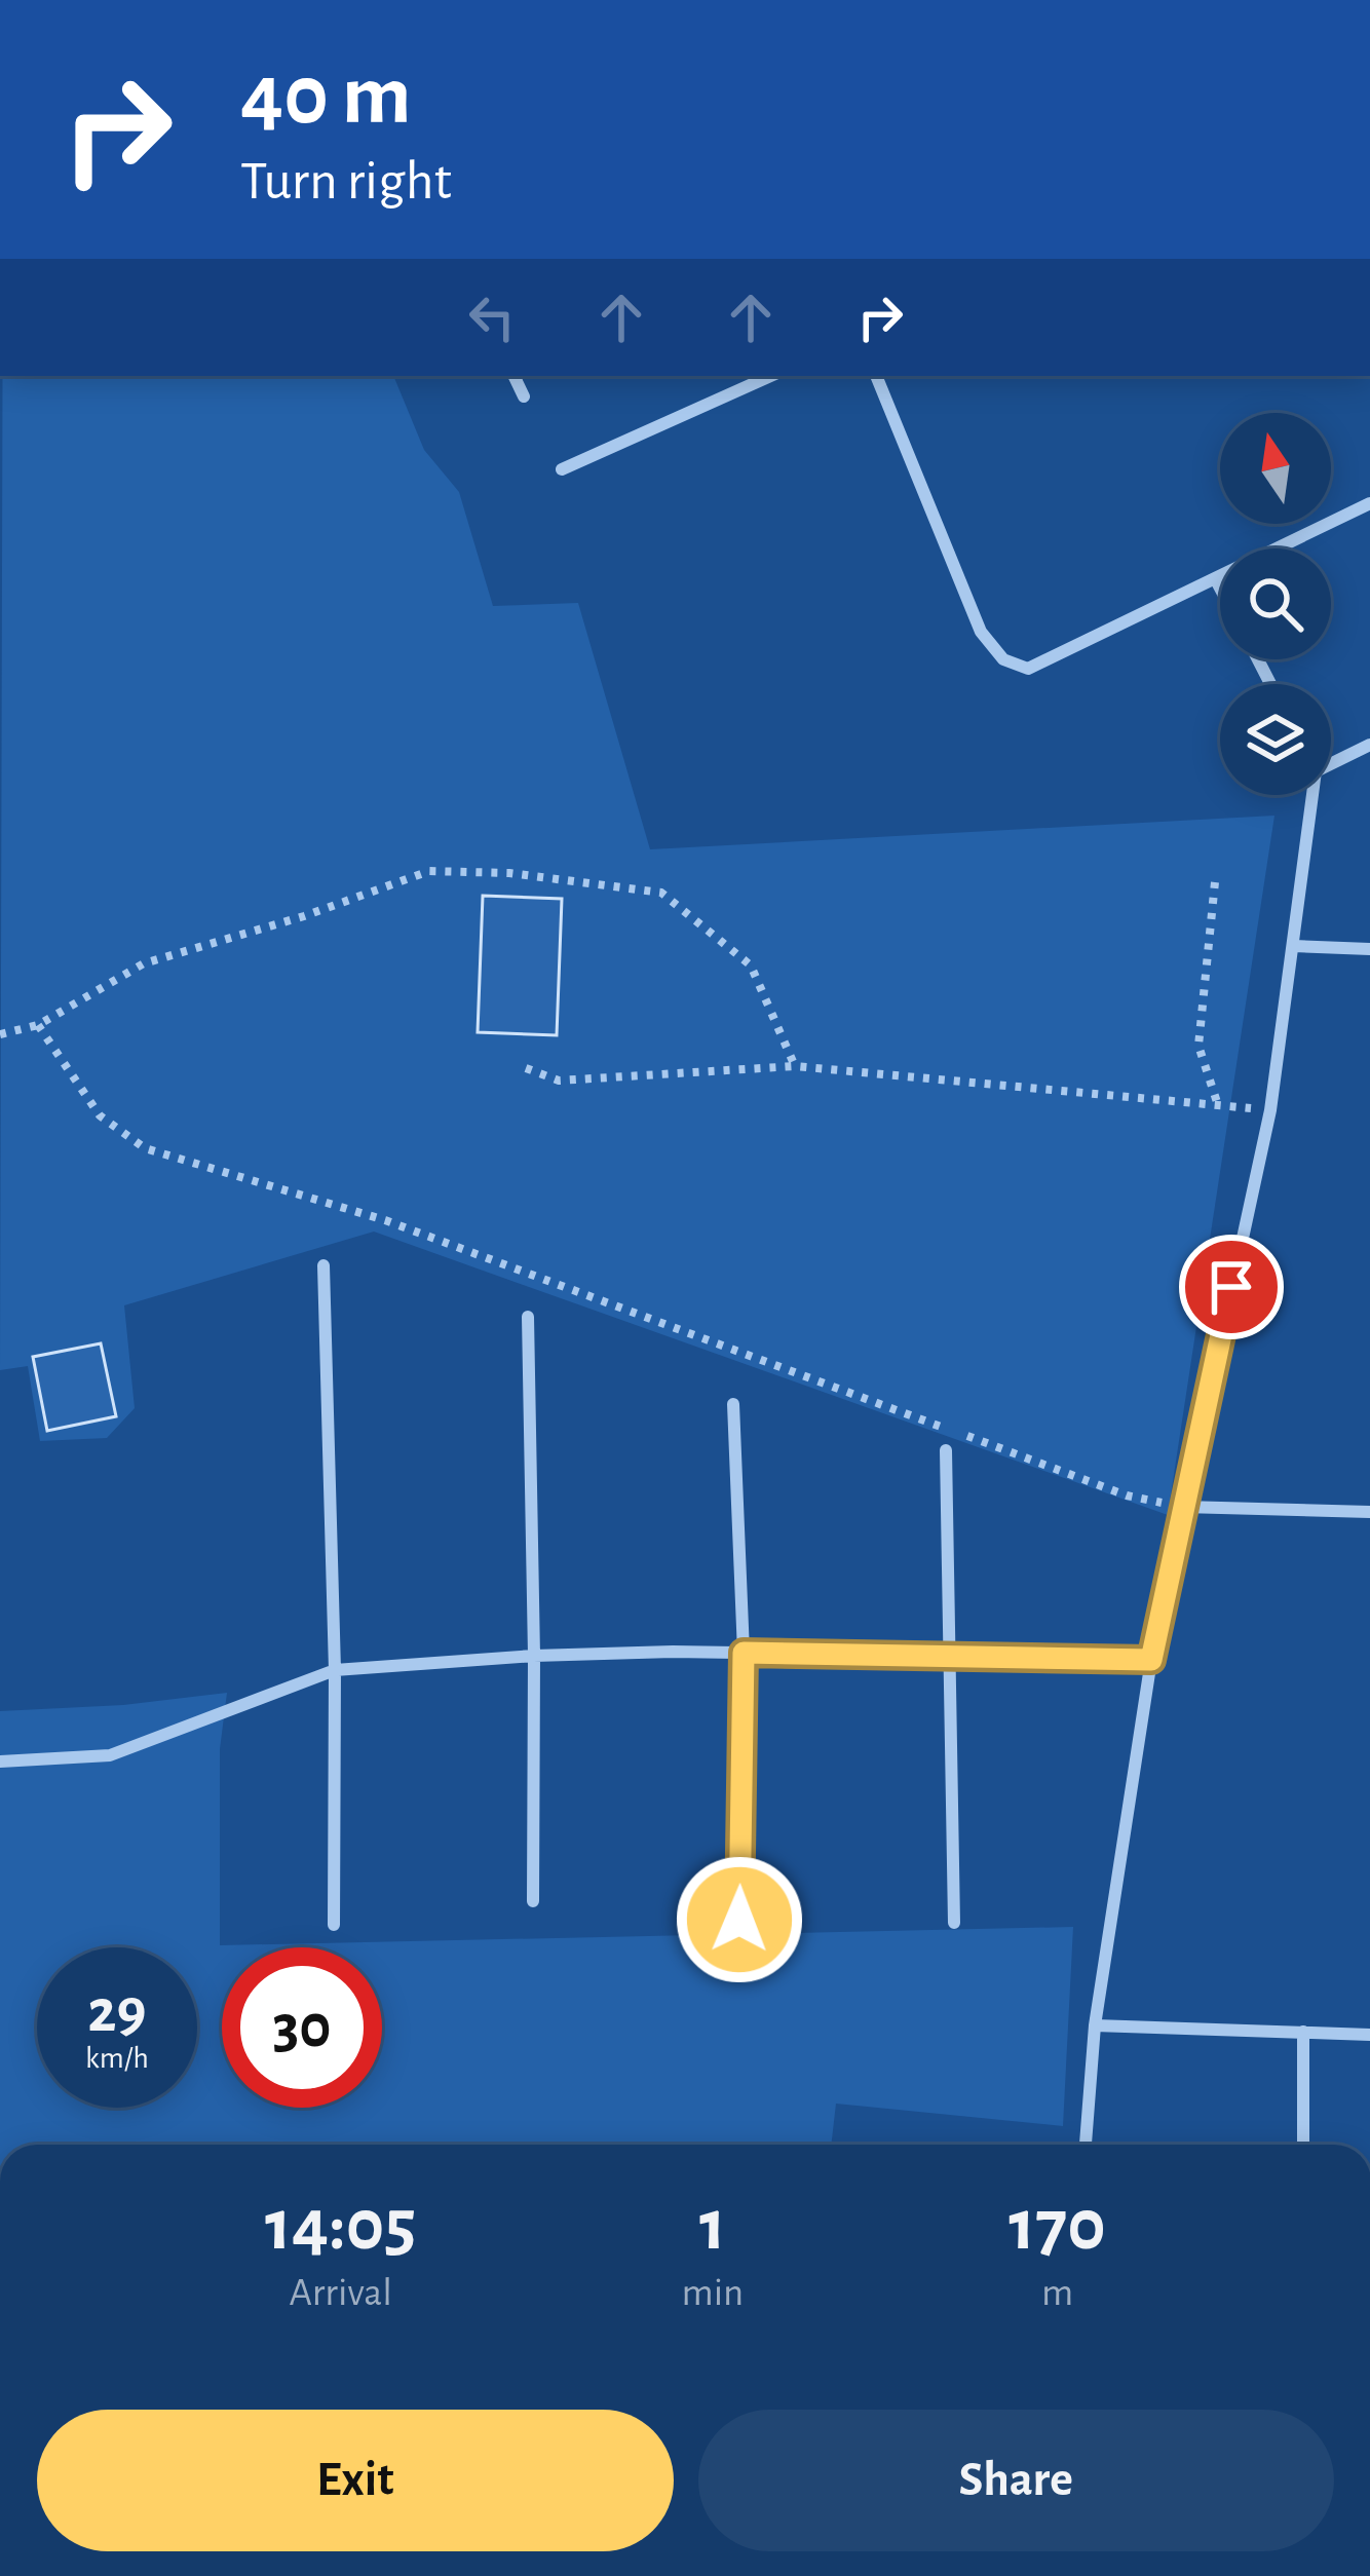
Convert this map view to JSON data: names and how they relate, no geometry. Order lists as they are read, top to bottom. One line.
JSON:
{"north":"top","page":{"turn":["40 m","Turn right"],"speed":"29 km/h","limit":"30","eta":["14:05","Arrival","1","min","170","m"],"buttons":["Exit","Share"]}}
